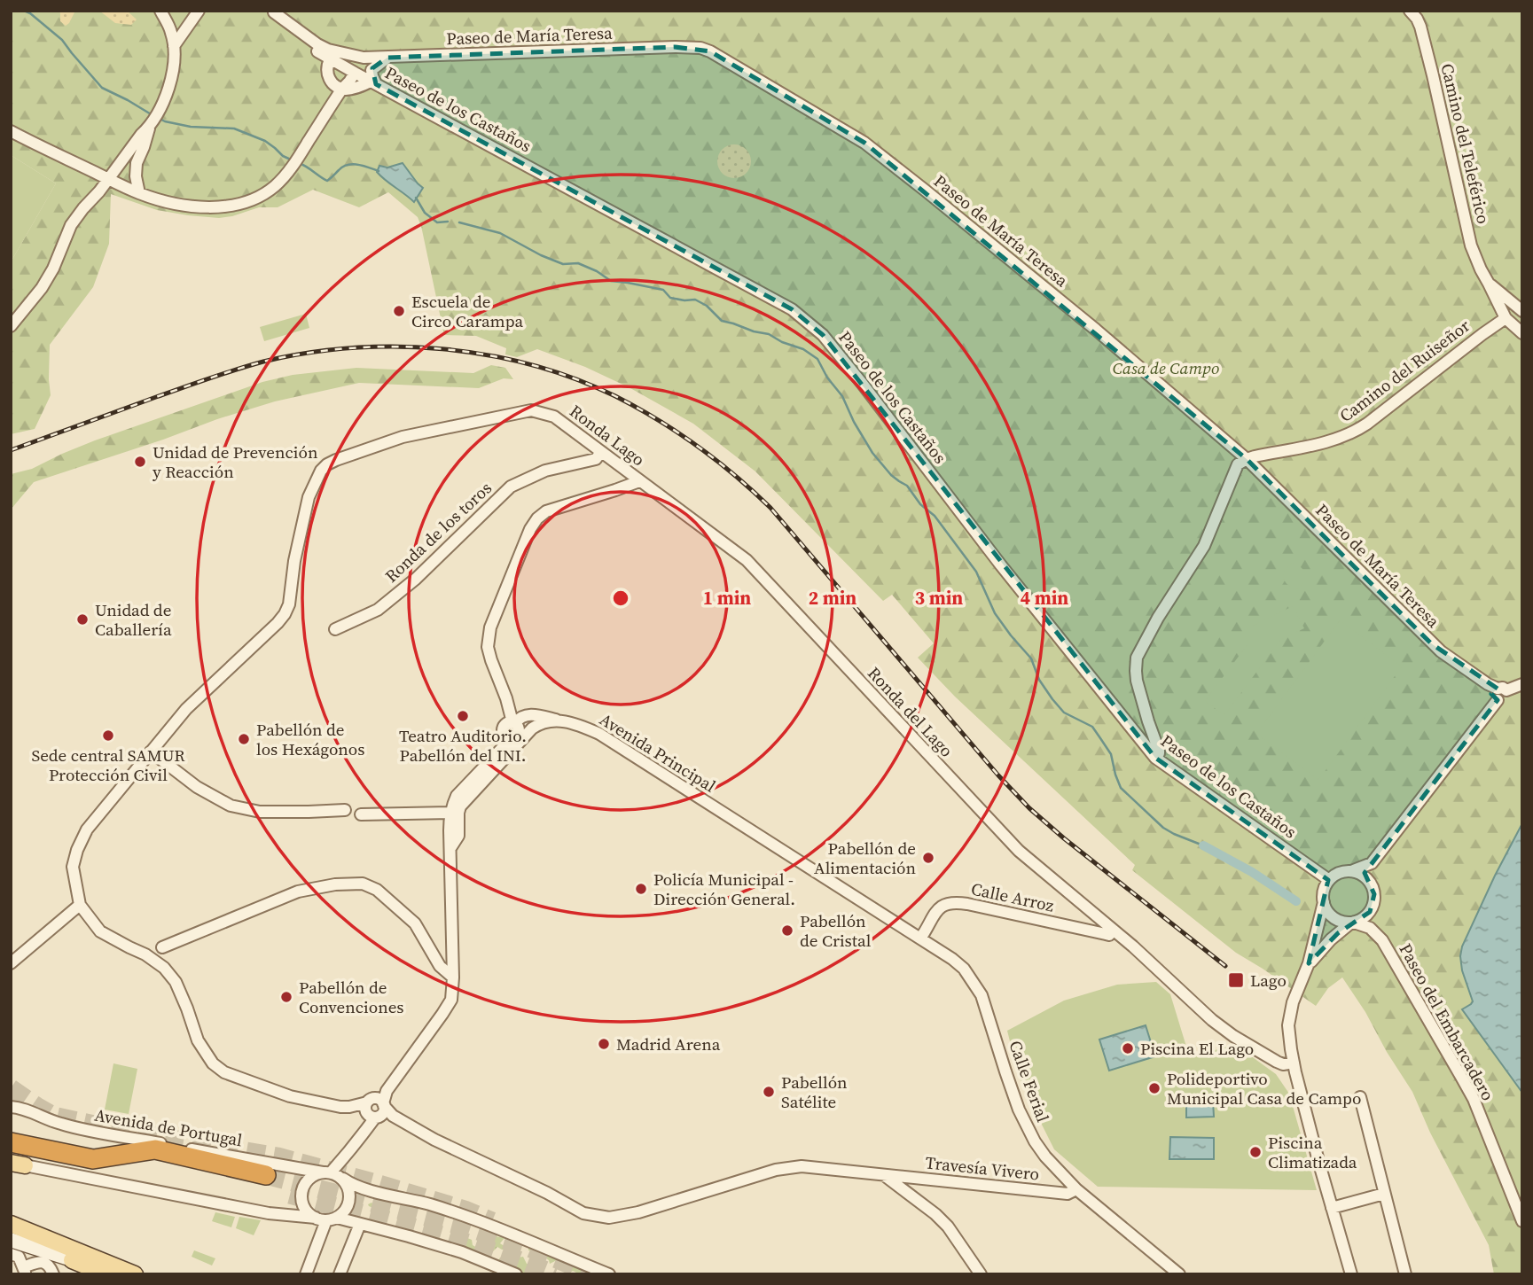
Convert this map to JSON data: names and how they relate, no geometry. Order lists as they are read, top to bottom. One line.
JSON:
{"streets":{"street":["Paseo de María Teresa","Paseo de los Castaños","Camino del Teleférico","Camino del Ruiseñor","Ronda Lago","Ronda de los toros","Ronda del Lago","Avenida Principal","Calle Arroz","Paseo del Embarcadero","Calle Ferial","Avenida de Portugal","Travesía Vivero"]},"crossings":[["Paseo de María Teresa","Paseo de los Castaños"],["Paseo de María Teresa","Camino del Ruiseñor"],["Paseo de los Castaños","Paseo del Embarcadero"],["Camino del Teleférico","Camino del Ruiseñor"],["Ronda Lago","Ronda de los toros"],["Ronda Lago","Ronda del Lago"],["Ronda del Lago","Calle Arroz"],["Avenida Principal","Calle Arroz"],["Avenida Principal","Calle Ferial"],["Calle Arroz","Calle Ferial"],["Calle Ferial","Travesía Vivero"]],"parks":["Casa de Campo"],"places":{"other":["Escuela de Circo Carampa","Unidad de Prevención y Reacción","Unidad de Caballería","Teatro Auditorio. Pabellón del INI.","Sede central SAMUR Protección Civil","Pabellón de los Hexágonos","Pabellón de Alimentación","Policía Municipal - Dirección General.","Pabellón de Cristal","Pabellón de Convenciones","Madrid Arena","Piscina El Lago","Polideportivo Municipal Casa de Campo","Pabellón Satélite","Piscina Climatizada"],"transit":["Lago"]},"rings":["1 min","2 min","3 min","4 min"]}
